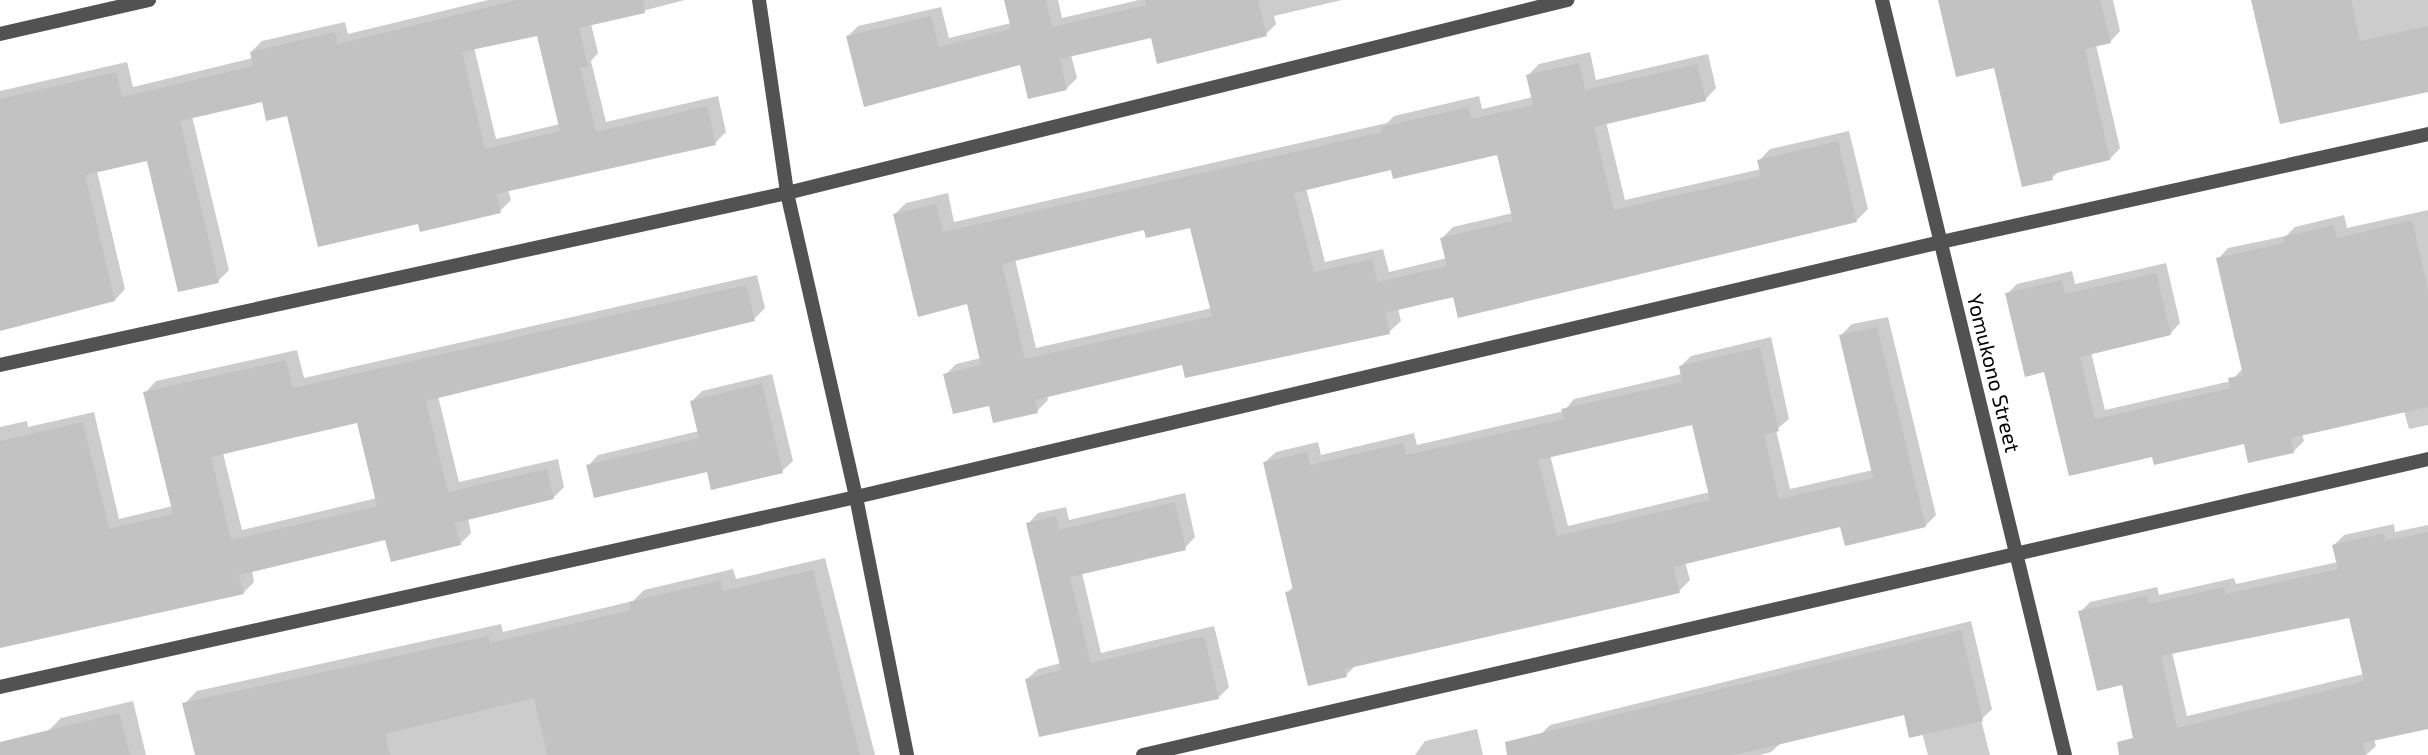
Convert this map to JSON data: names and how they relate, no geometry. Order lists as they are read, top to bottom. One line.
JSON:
{"streets":{"street":["Yomukono Street"]}}
